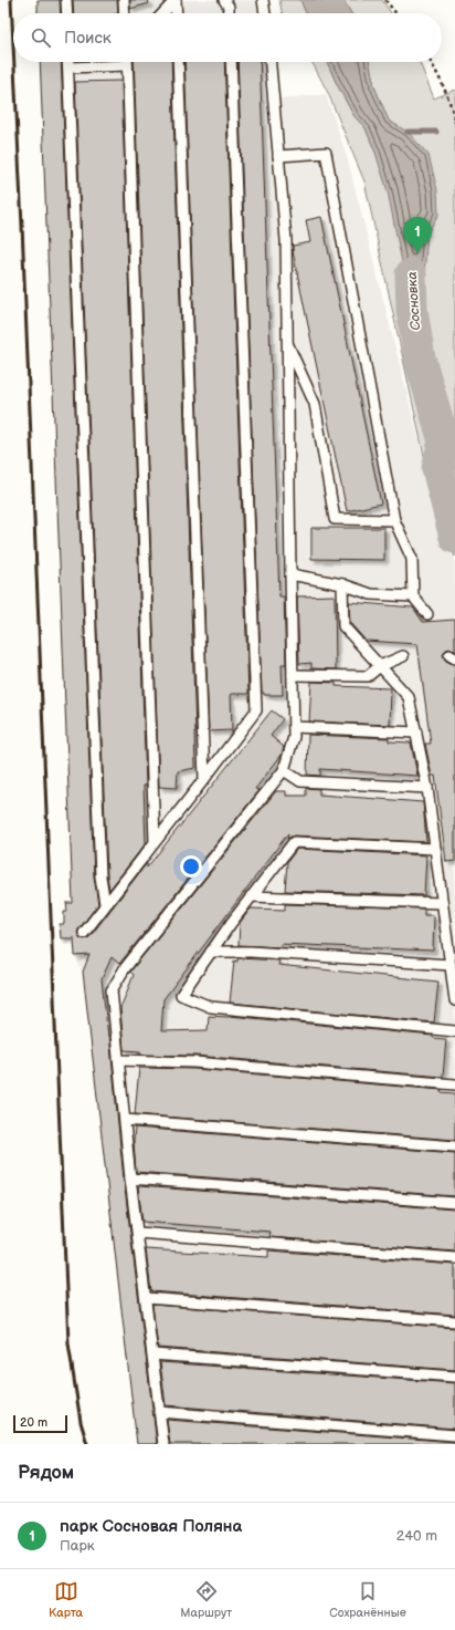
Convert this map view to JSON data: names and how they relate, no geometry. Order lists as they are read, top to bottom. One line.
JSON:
{"water":["Сосновка"],"scale_bar":"20 m","page":{"search":"Поиск","pins":"1","scale":"20 m","heading":"Рядом","list":[{"mark":"1","name":"парк Сосновая Поляна","note":"Парк","value":"240 m"}],"nav":["Карта","Маршрут","Сохранённые"]}}
